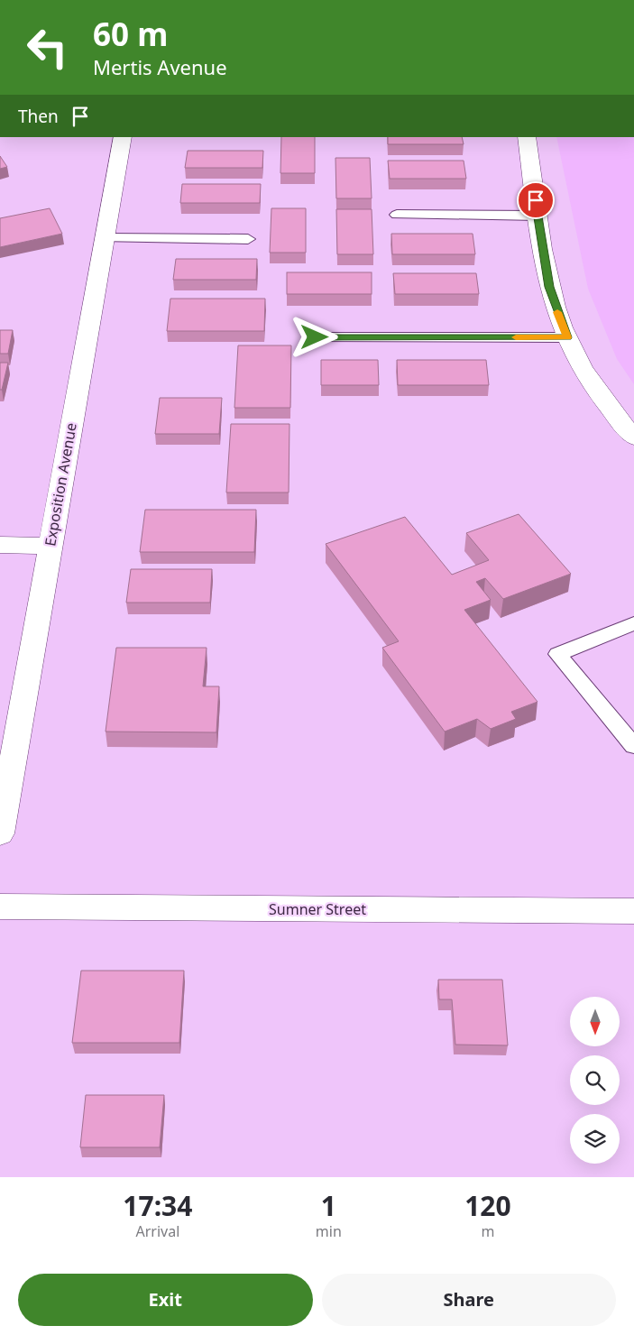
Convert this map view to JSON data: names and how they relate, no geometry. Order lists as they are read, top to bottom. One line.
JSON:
{"streets":{"street":["Exposition Avenue","Sumner Street"]},"north":"bottom","page":{"turn":["60 m","Mertis Avenue"],"then":"Then","eta":["17:34","Arrival","1","min","120","m"],"buttons":["Exit","Share"]}}
